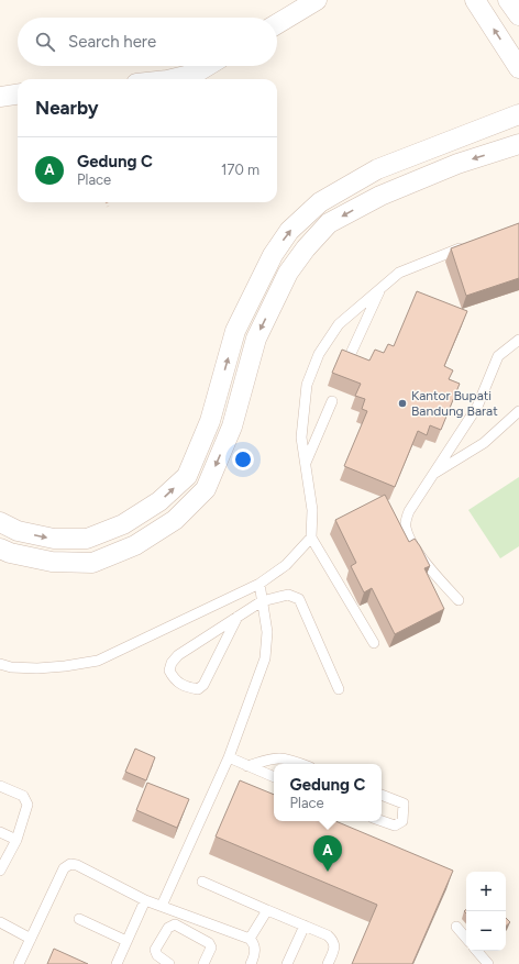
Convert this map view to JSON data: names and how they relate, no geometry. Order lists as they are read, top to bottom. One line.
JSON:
{"places":["Kantor Bupati Bandung Barat"],"page":{"search":"Search here","heading":"Nearby","list":[{"mark":"A","name":"Gedung C","note":"Place","value":"170 m"}],"popup":["Gedung C","Place"],"pins":"A","map_buttons":["+","−"]}}
